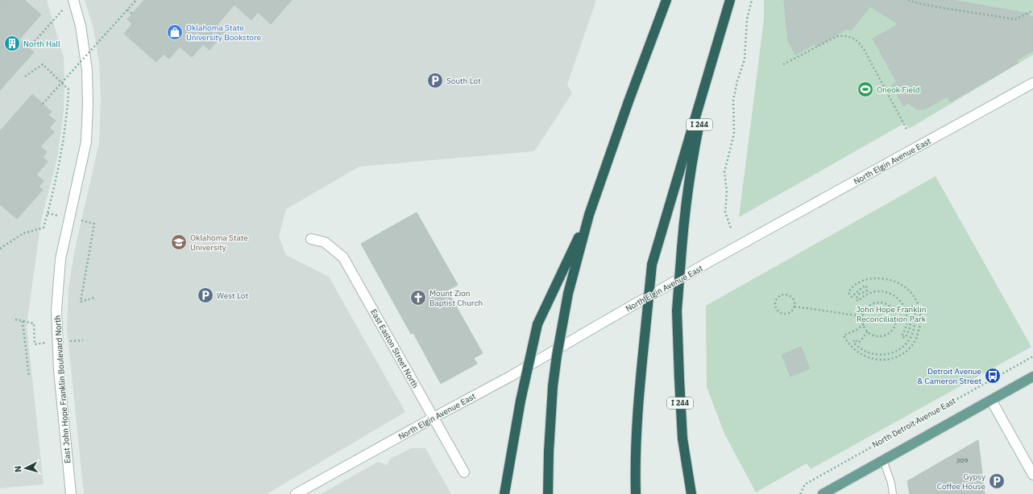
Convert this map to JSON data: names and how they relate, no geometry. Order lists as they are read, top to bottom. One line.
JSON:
{"streets":{"highway":["I 244"],"street":["North Elgin Avenue East","East Easton Street North","East John Hope Franklin Boulevard North"],"path":["North Detroit Avenue East"]},"crossings":[["North Elgin Avenue East","East Easton Street North"]],"parks":["John Hope Franklin Reconciliation Park"],"places":{"shop":["Oklahoma State University Bookstore"],"building":["North Hall"],"parking":["South Lot","West Lot","Gypsy Coffee House"],"sports":["Oneok Field"],"school or university":["Oklahoma State University"],"church":["Mount Zion Baptist Church"],"bus stop":["Detroit Avenue & Cameron Street"]},"house_numbers":["309"],"north":"left"}
